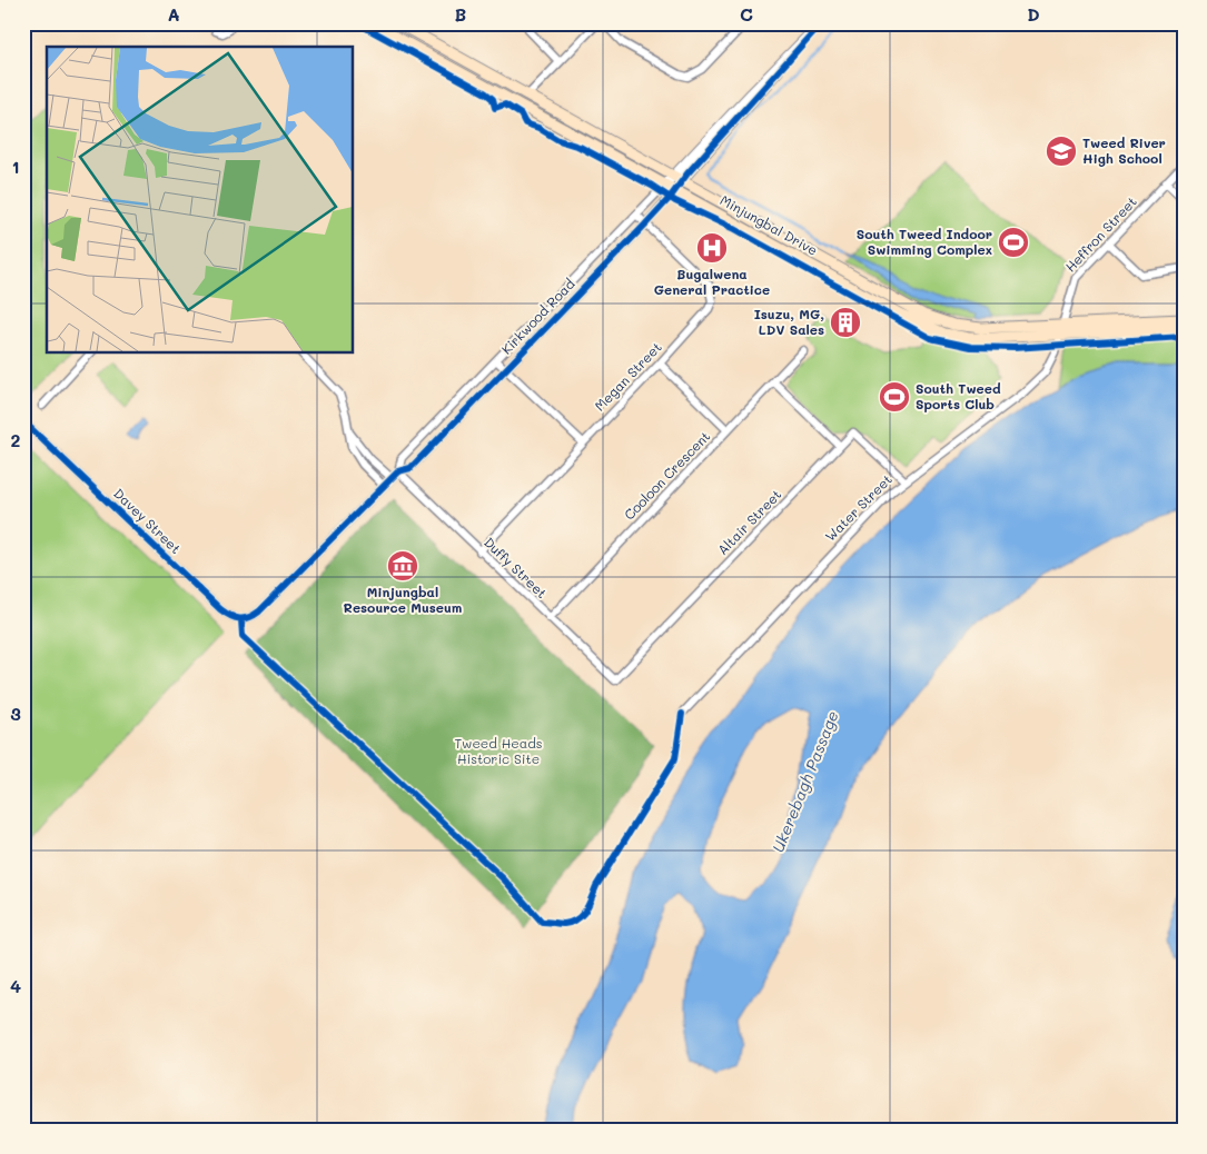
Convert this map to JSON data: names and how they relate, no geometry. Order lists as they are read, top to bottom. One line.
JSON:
{"streets":{"main road":["Minjungbal Drive"],"street":["Heffron Street","Kirkwood Road","Megan Street","Cooloon Crescent","Water Street","Davey Street","Altair Street","Duffy Street"]},"crossings":[["Minjungbal Drive","Heffron Street"],["Minjungbal Drive","Kirkwood Road"],["Minjungbal Drive","Water Street"],["Heffron Street","Water Street"],["Kirkwood Road","Megan Street"],["Kirkwood Road","Davey Street"],["Kirkwood Road","Duffy Street"],["Megan Street","Duffy Street"],["Cooloon Crescent","Duffy Street"],["Water Street","Altair Street"],["Altair Street","Duffy Street"]],"water":["Ukerebagh Passage"],"parks":["Tweed Heads Historic Site"],"places":{"school or university":["Tweed River High School"],"sports":["South Tweed Indoor Swimming Complex","South Tweed Sports Club"],"hospital":["Bugalwena General Practice"],"building":["Isuzu, MG, LDV Sales"],"museum":["Minjungbal Resource Museum"]},"grid":{"columns":["A","B","C","D"],"rows":["1","2","3","4"]}}
